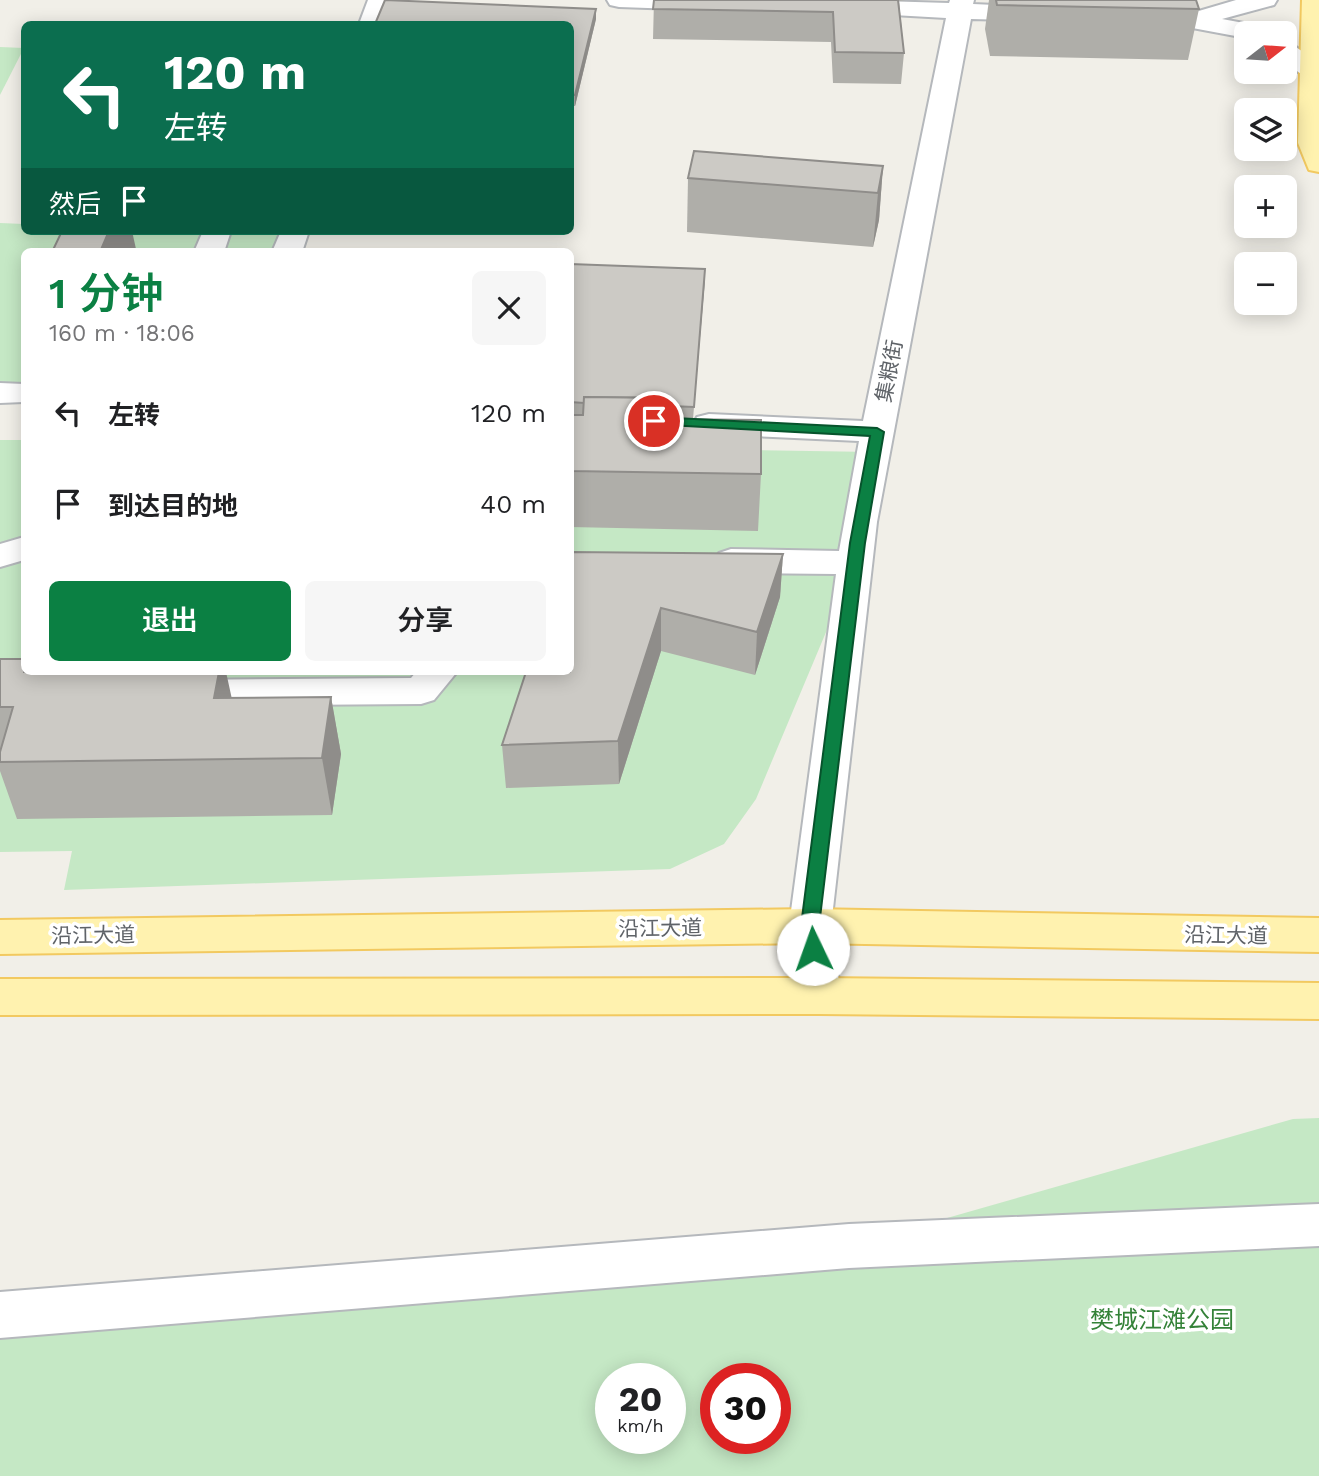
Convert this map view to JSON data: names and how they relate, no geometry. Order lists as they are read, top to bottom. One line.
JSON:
{"streets":{"main road":["沿江大道"],"street":["集粮街"]},"crossings":[["集粮街","沿江大道"]],"parks":["樊城江滩公园"],"north":"right","page":{"map_buttons":["+","−"],"turn":["120 m","左转"],"then":"然后","heading":["1 分钟","160 m · 18:06"],"list":[{"name":"左转","value":"120 m"},{"name":"到达目的地","value":"40 m"}],"buttons":["退出","分享"],"speed":"20 km/h","limit":"30"}}
